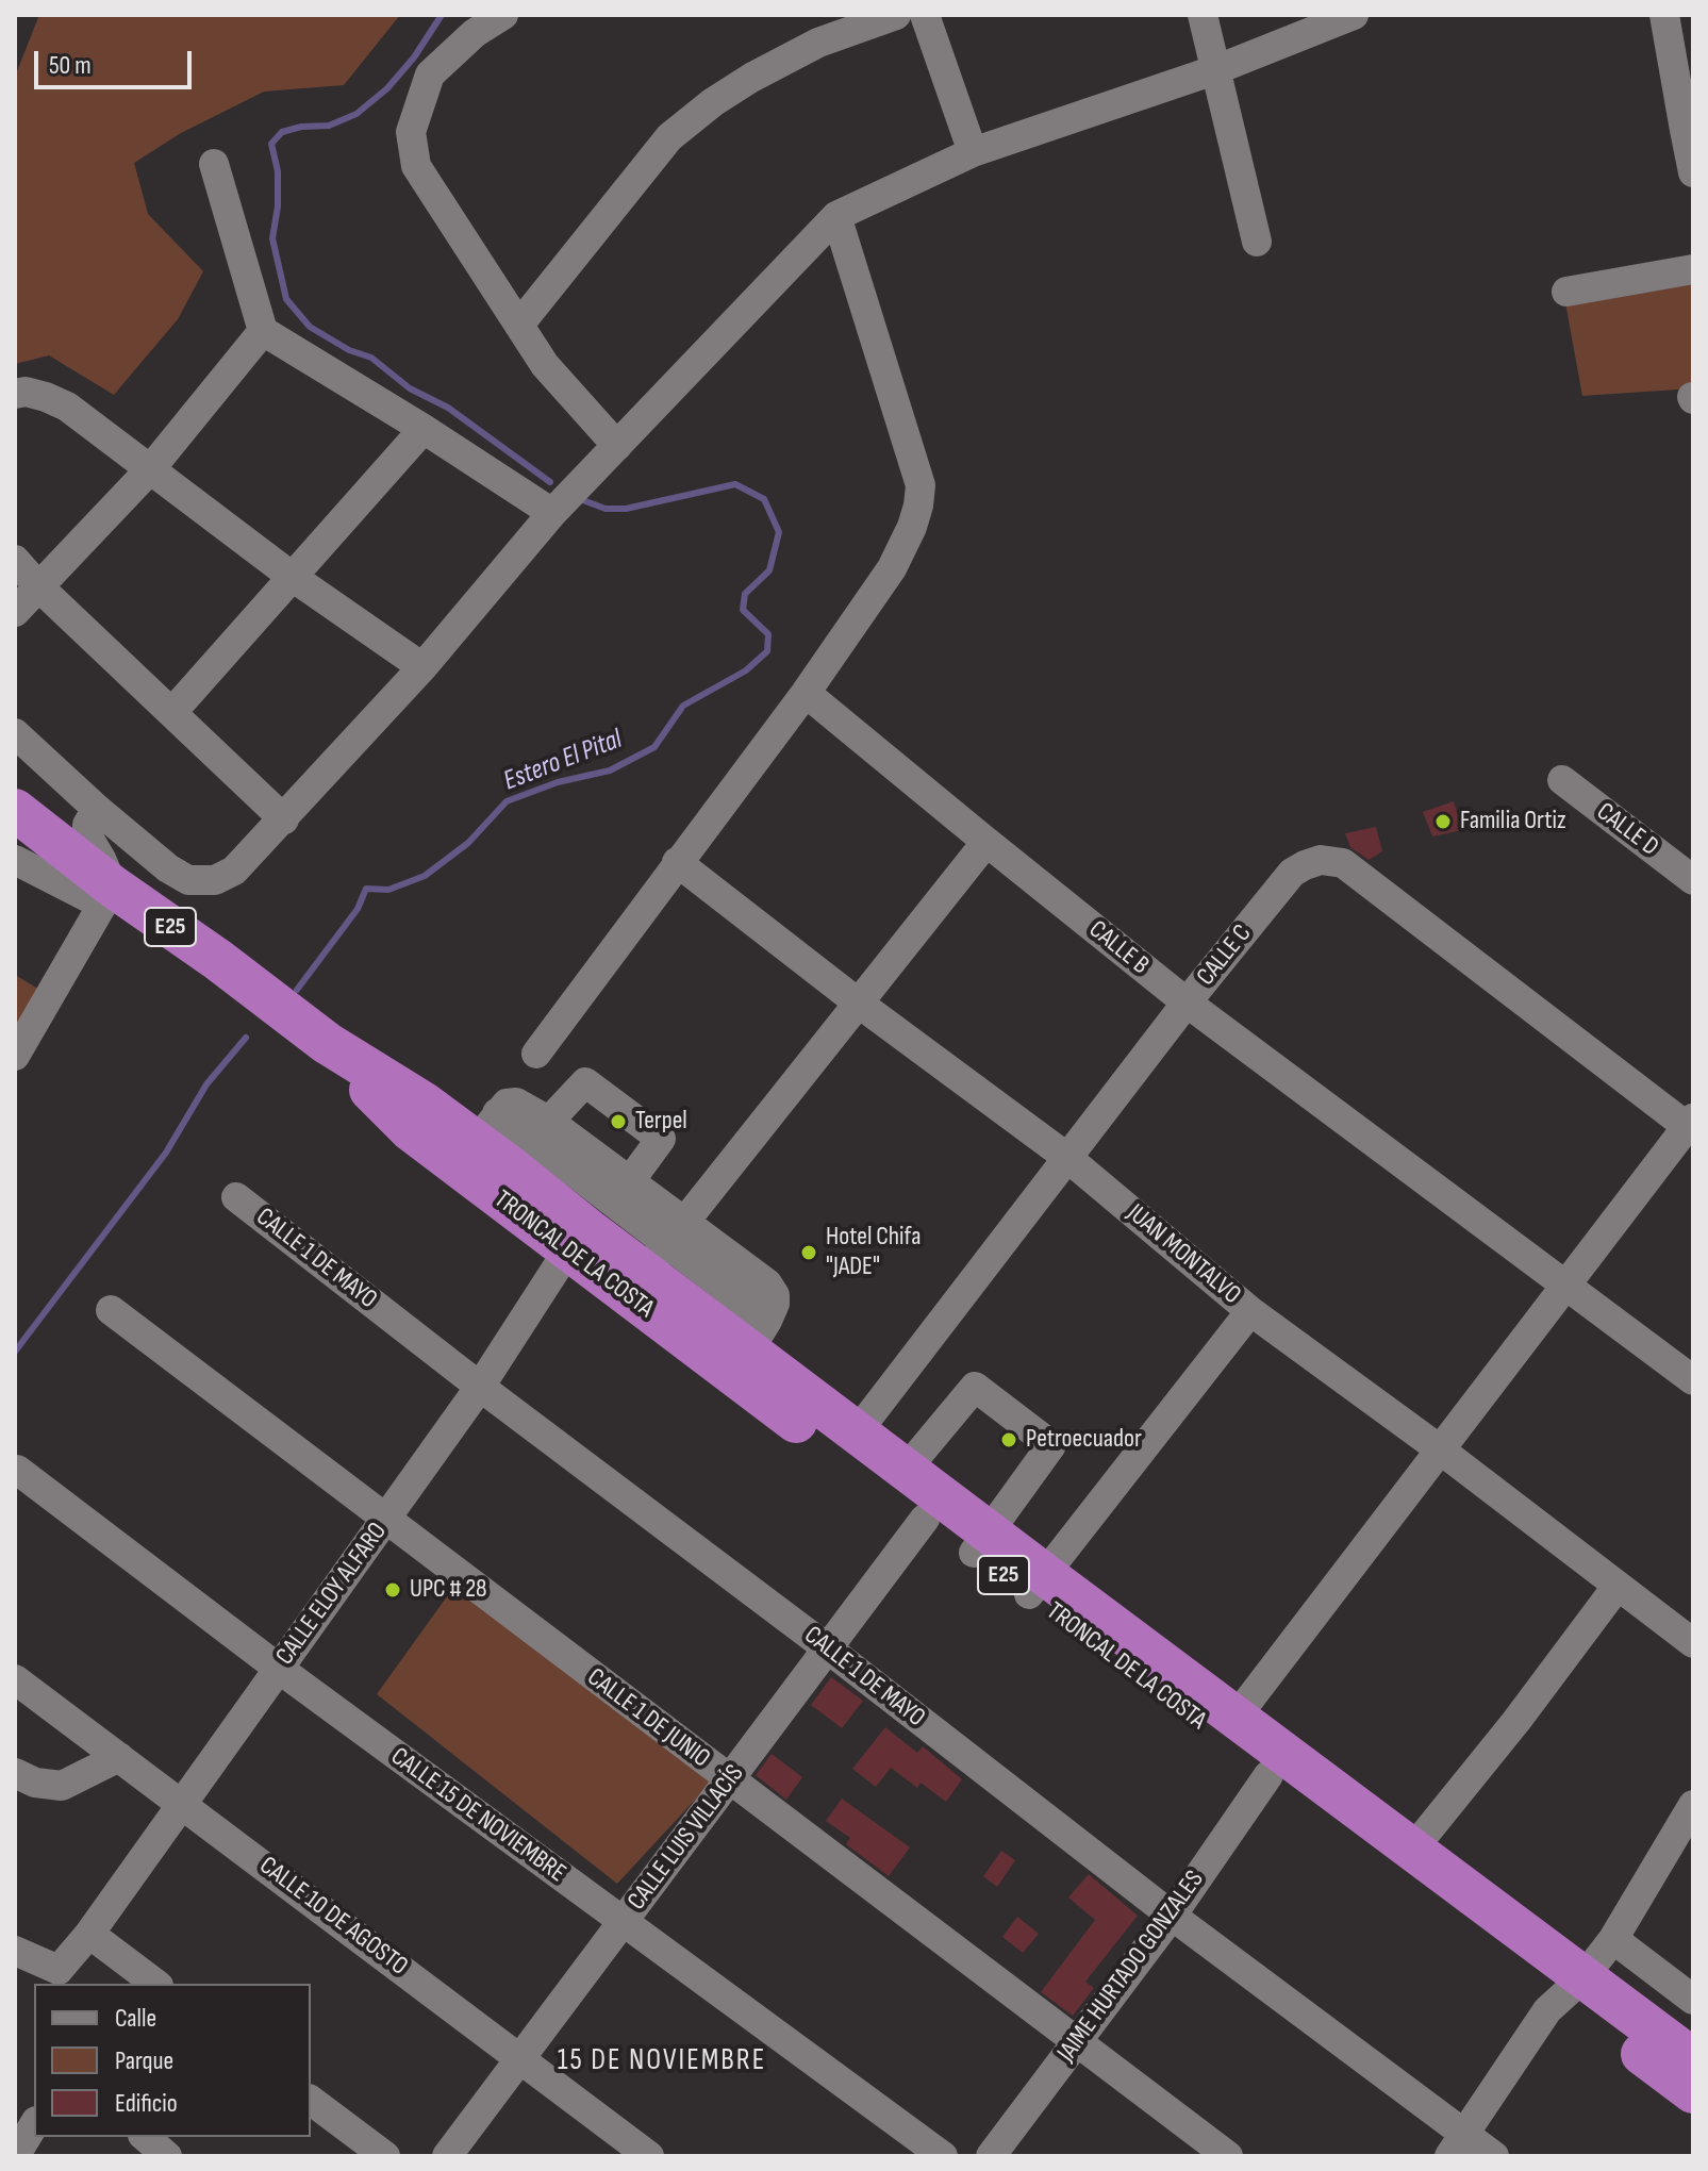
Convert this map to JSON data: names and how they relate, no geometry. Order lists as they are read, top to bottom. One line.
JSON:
{"streets":{"highway":["E25","TRONCAL DE LA COSTA"],"street":["CALLE D","CALLE B","CALLE C","JUAN MONTALVO","CALLE 1 DE MAYO","CALLE ELOY ALFARO","CALLE 1 DE JUNIO","CALLE 15 DE NOVIEMBRE","CALLE LUIS VILLACÍS","CALLE 10 DE AGOSTO","JAIME HURTADO GONZALES"]},"crossings":[["CALLE B","CALLE C"],["CALLE C","TRONCAL DE LA COSTA"],["CALLE C","JUAN MONTALVO"],["TRONCAL DE LA COSTA","CALLE ELOY ALFARO"],["TRONCAL DE LA COSTA","CALLE LUIS VILLACÍS"],["TRONCAL DE LA COSTA","JAIME HURTADO GONZALES"],["CALLE 1 DE MAYO","CALLE ELOY ALFARO"],["CALLE 1 DE MAYO","CALLE LUIS VILLACÍS"],["CALLE 1 DE MAYO","JAIME HURTADO GONZALES"],["CALLE ELOY ALFARO","CALLE 1 DE JUNIO"],["CALLE ELOY ALFARO","CALLE 15 DE NOVIEMBRE"],["CALLE ELOY ALFARO","CALLE 10 DE AGOSTO"],["CALLE 1 DE JUNIO","CALLE LUIS VILLACÍS"],["CALLE 1 DE JUNIO","JAIME HURTADO GONZALES"],["CALLE 15 DE NOVIEMBRE","CALLE LUIS VILLACÍS"],["CALLE LUIS VILLACÍS","CALLE 10 DE AGOSTO"]],"districts":["15 DE NOVIEMBRE"],"water":["Estero El Pital"],"places":["Familia Ortiz","Terpel","Hotel Chifa \"JADE\"","Petroecuador","UPC # 28"],"legend":["Calle","Parque","Edificio"],"scale_bar":"50 m"}
